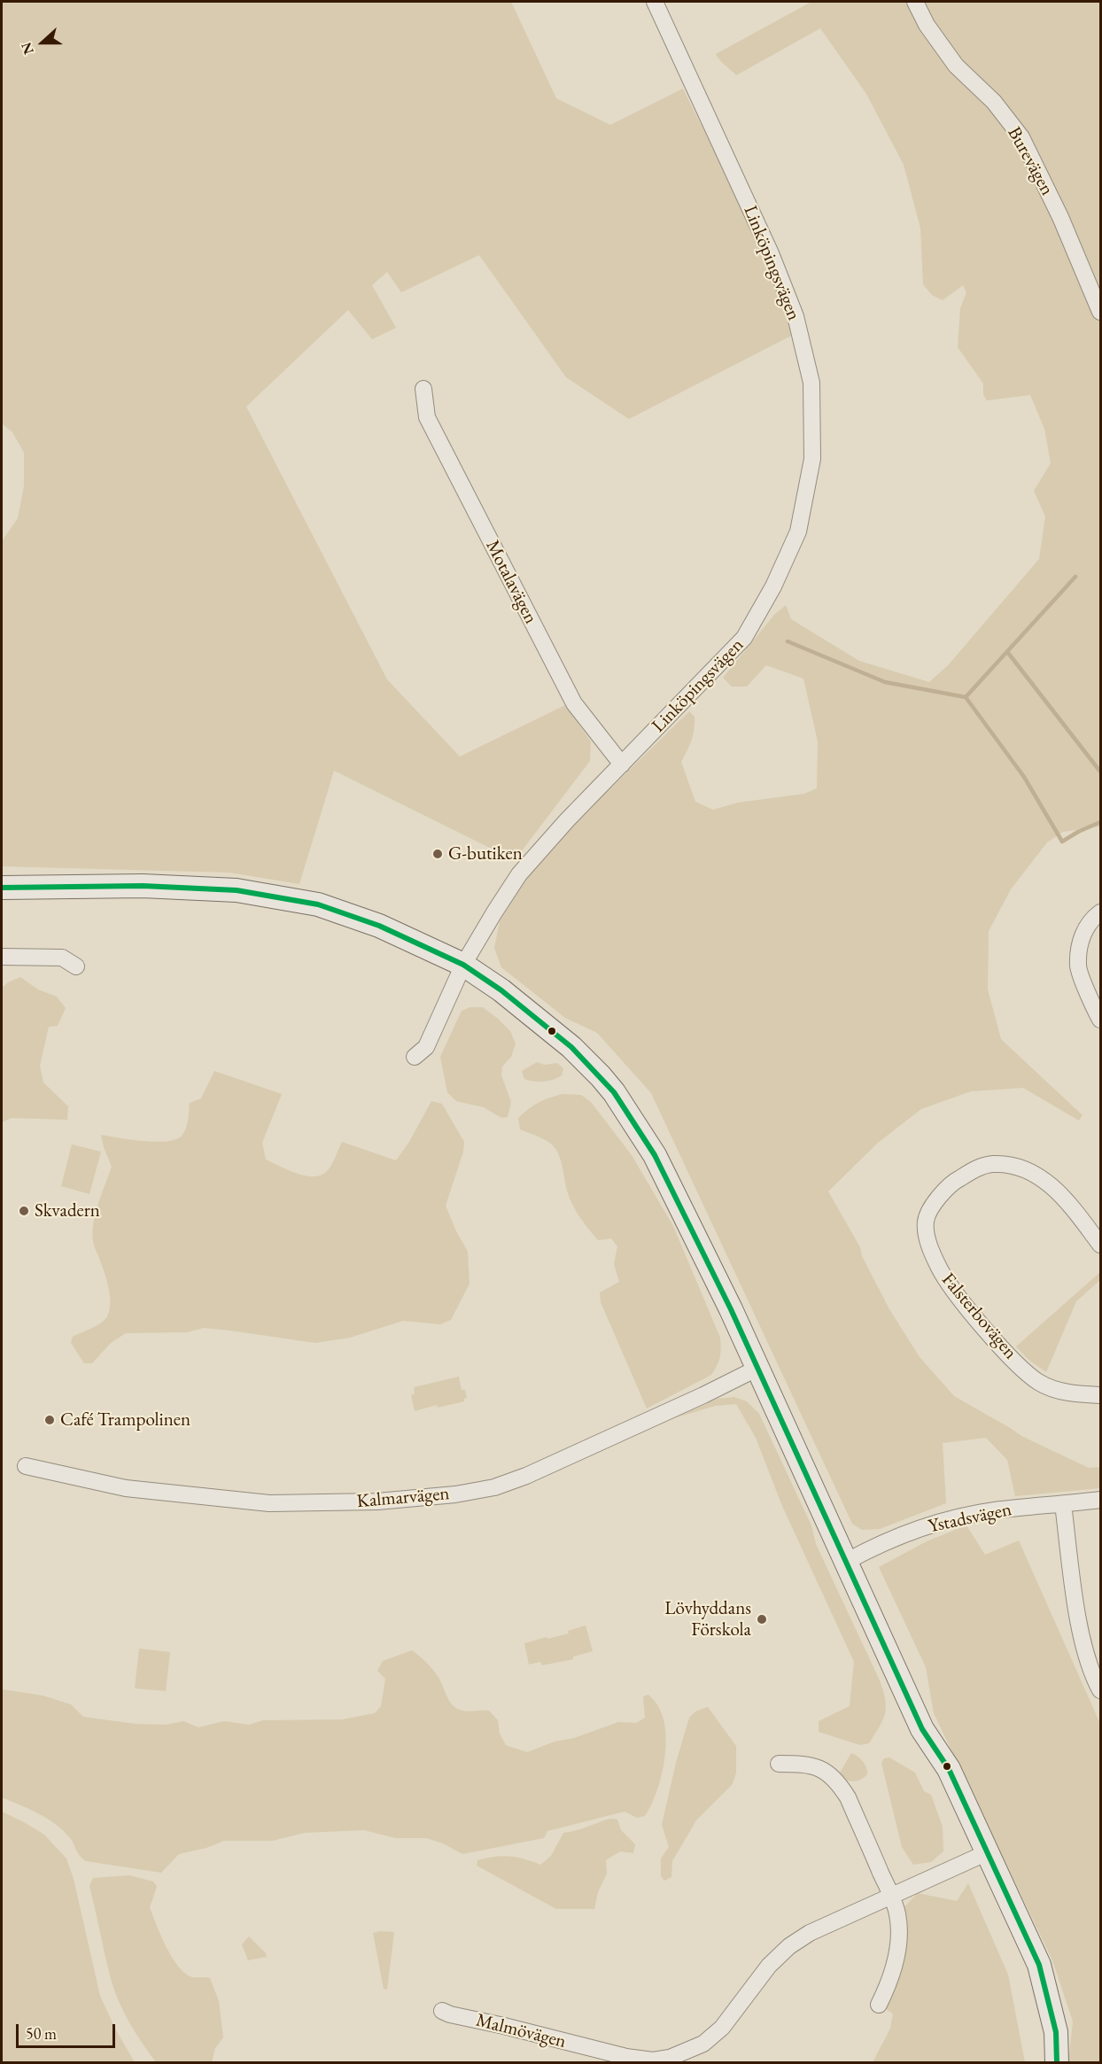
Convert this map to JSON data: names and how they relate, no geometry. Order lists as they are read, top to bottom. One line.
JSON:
{"streets":{"street":["Burevägen","Linköpingsvägen","Motalavägen","Falsterbovägen","Kalmarvägen","Ystadsvägen","Malmövägen"]},"crossings":[["Linköpingsvägen","Motalavägen"]],"places":["G-butiken","Skvadern","Café Trampolinen","Lövhyddans Förskola"],"scale_bar":"50 m","north":"left"}
